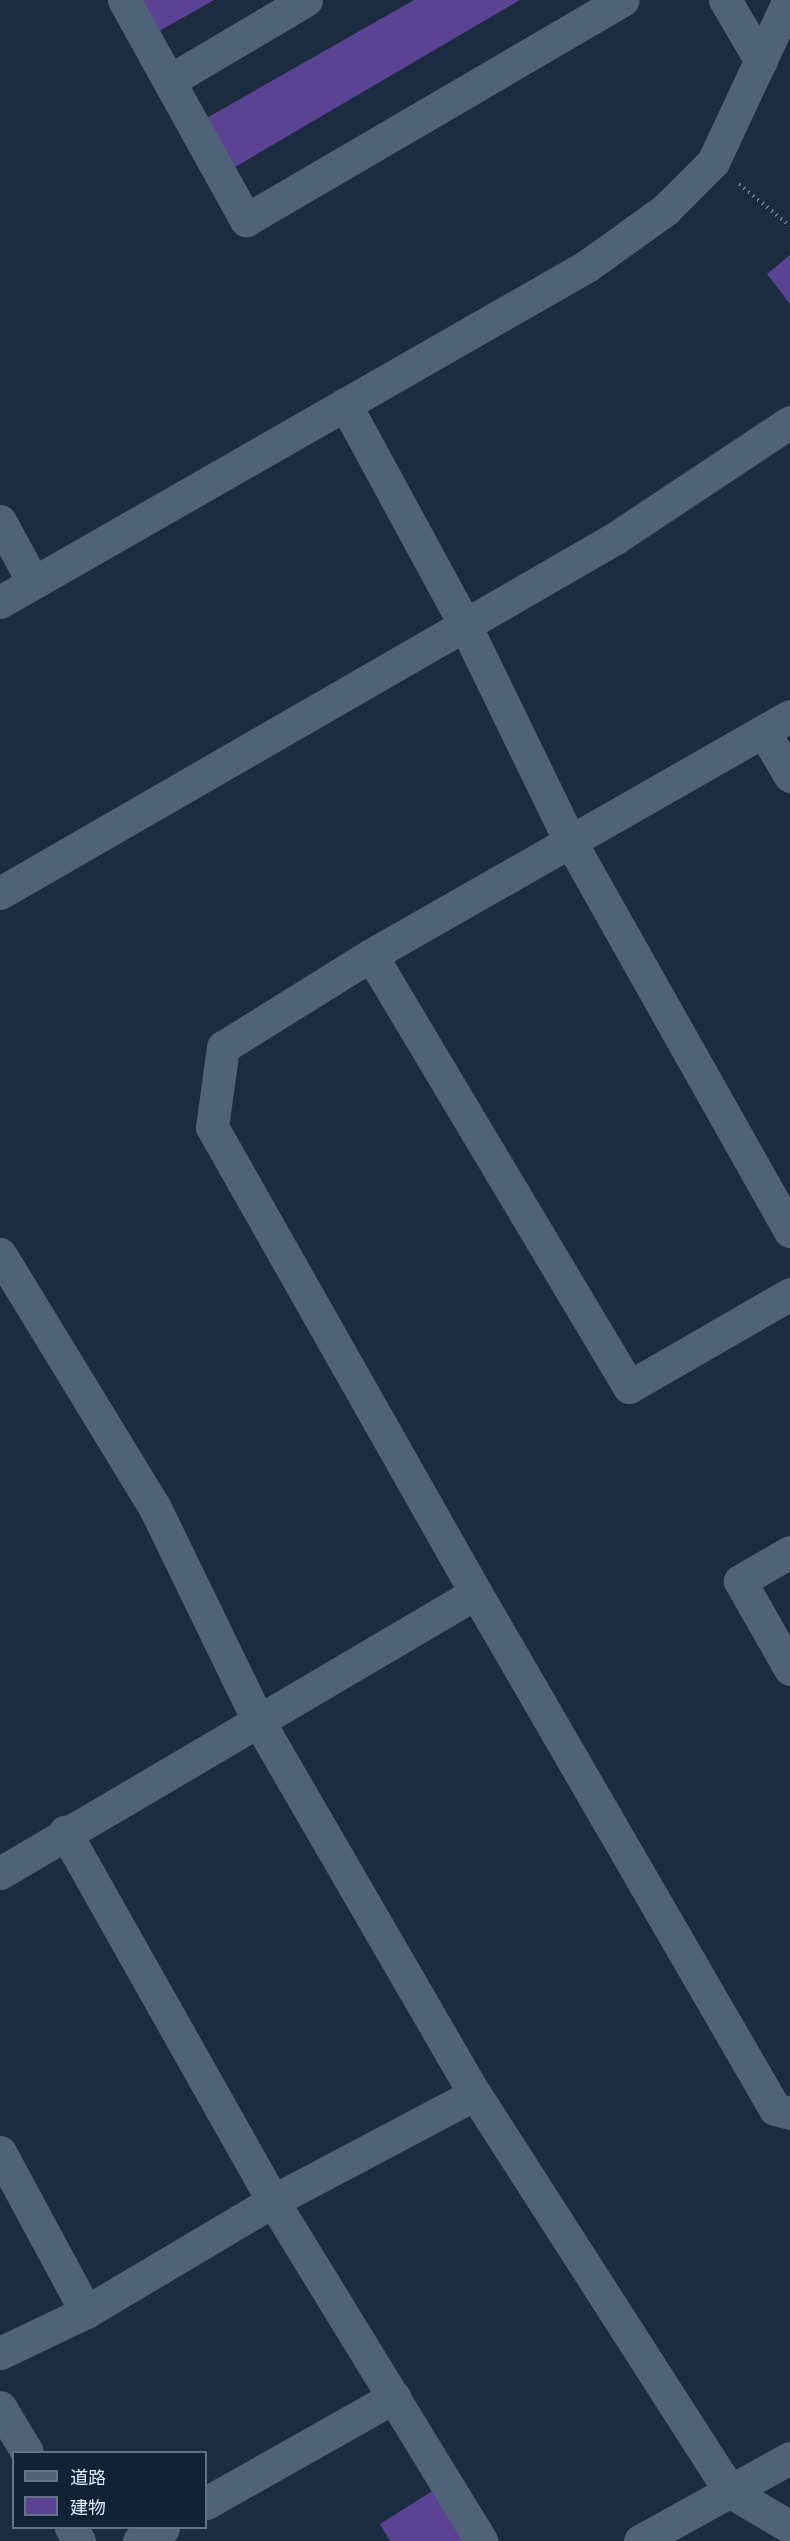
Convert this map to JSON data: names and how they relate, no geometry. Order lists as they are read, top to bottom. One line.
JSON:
{"legend":["道路","建物"]}
